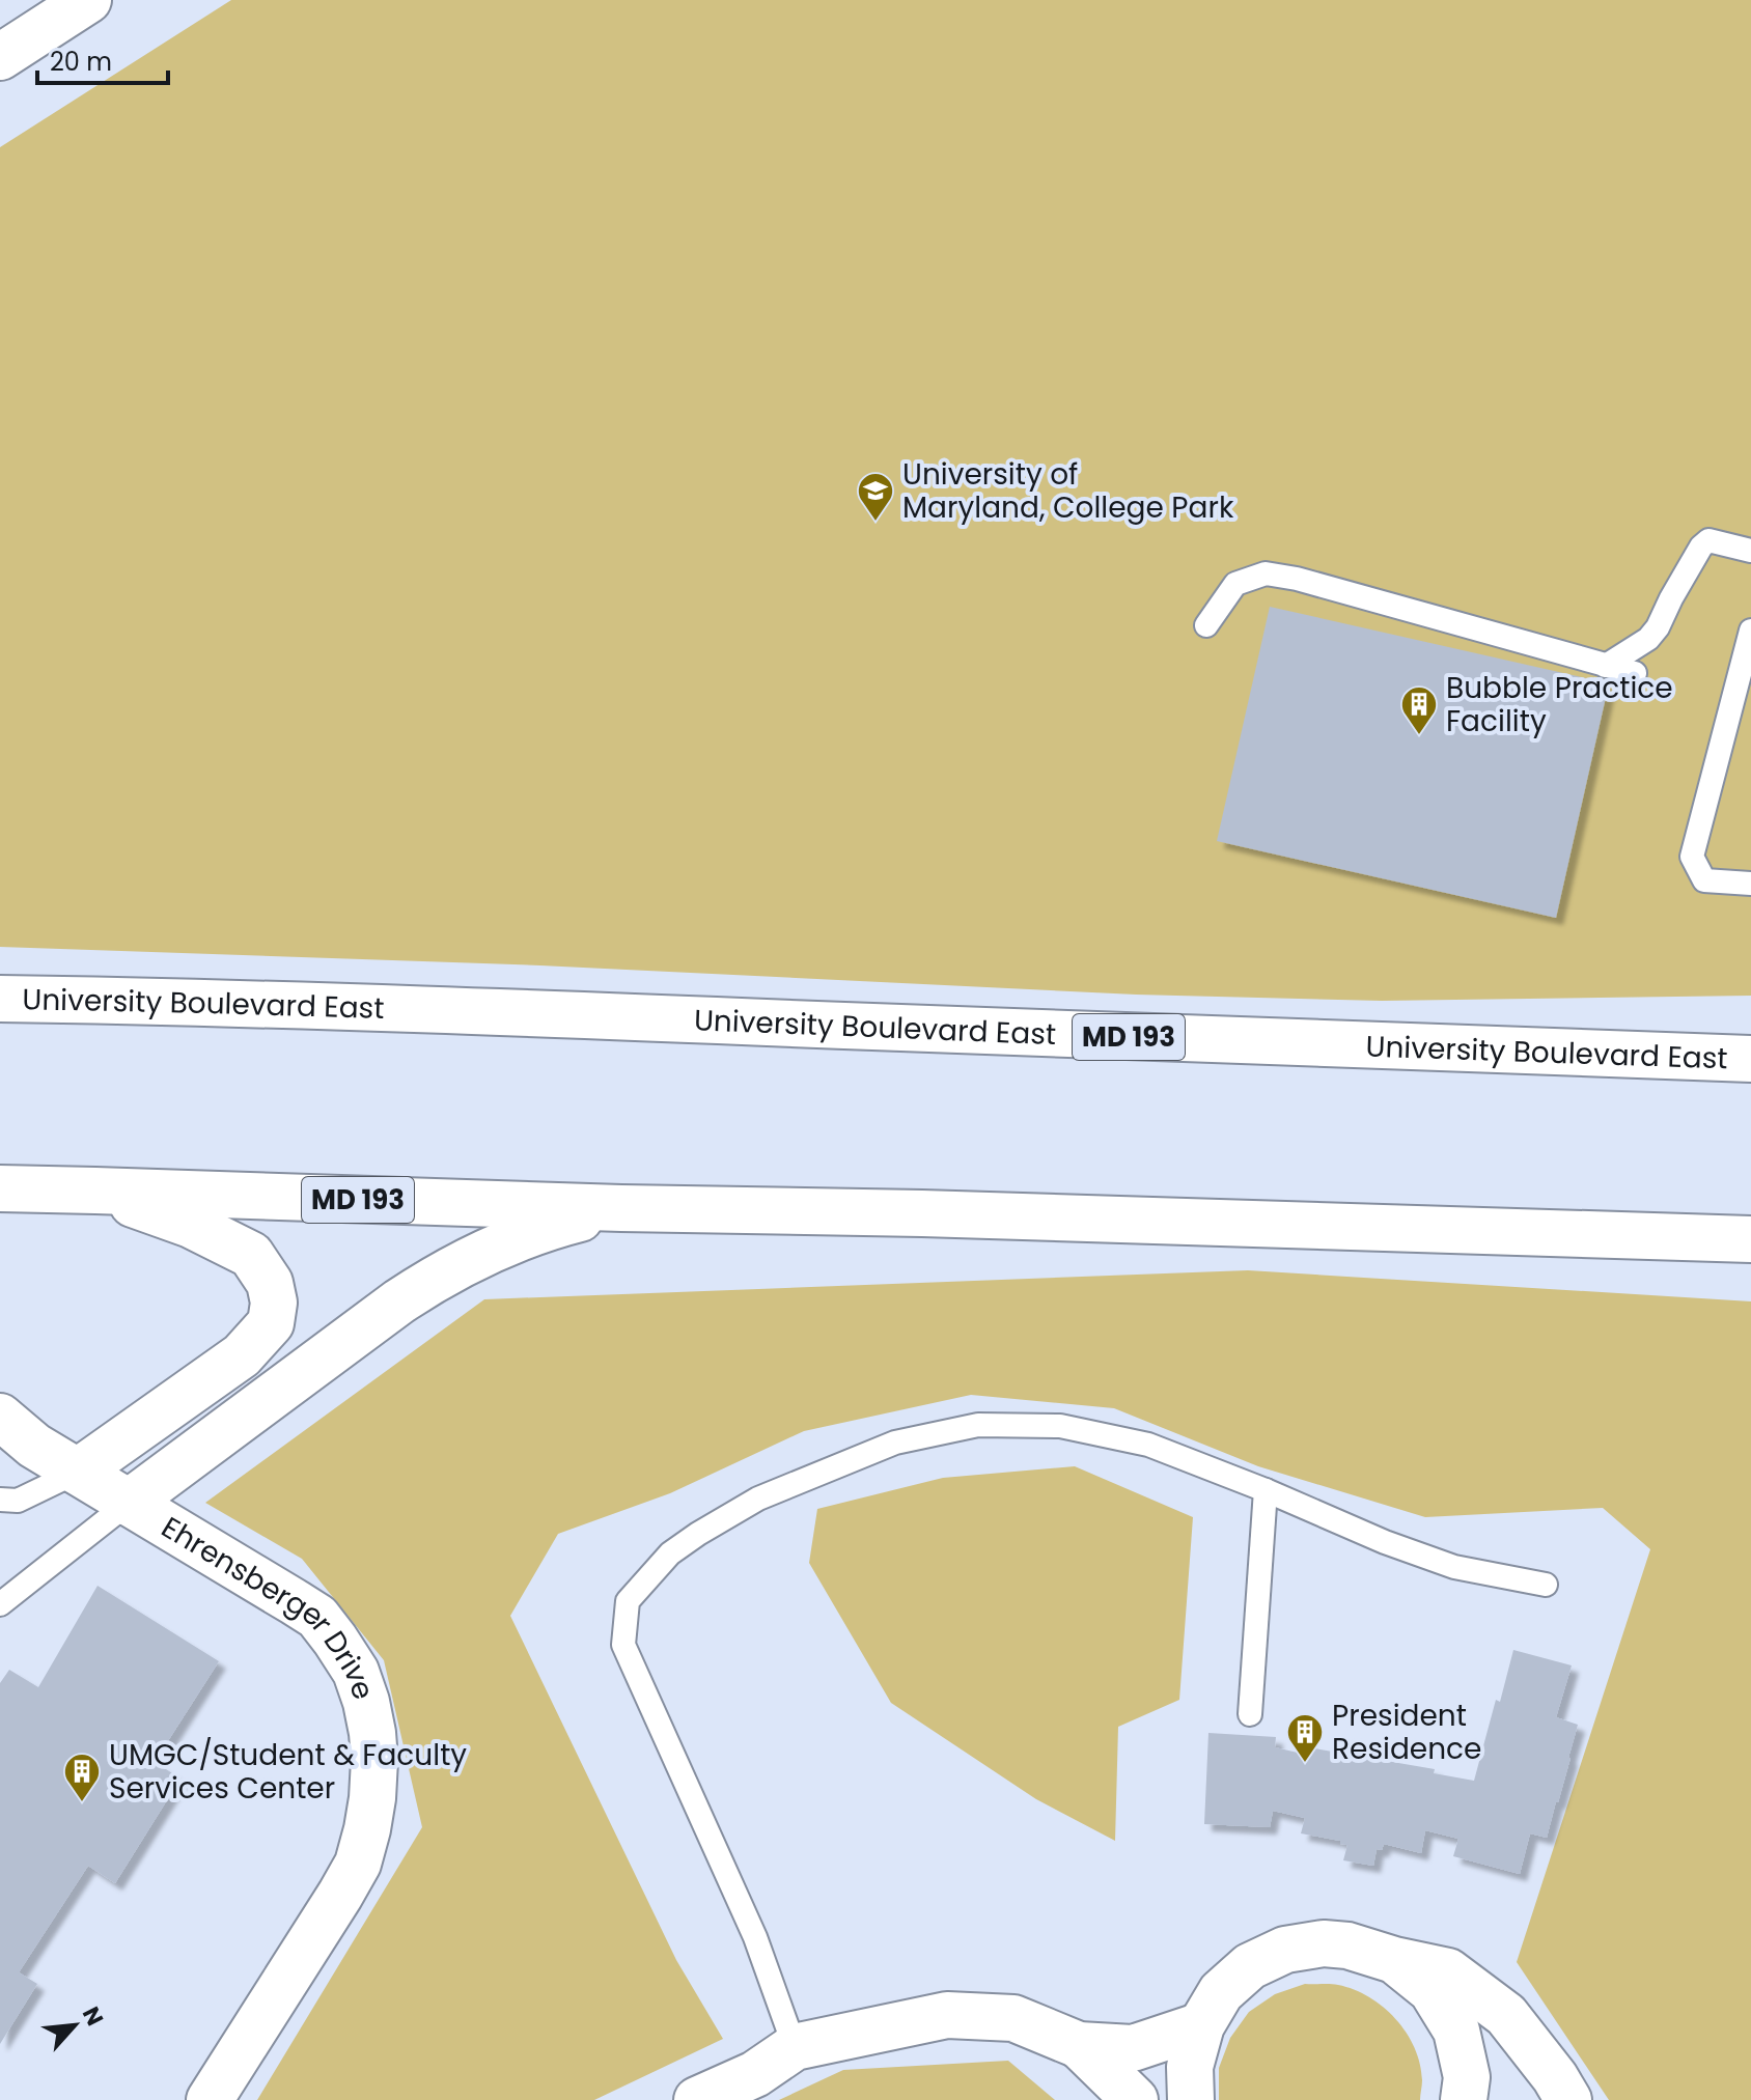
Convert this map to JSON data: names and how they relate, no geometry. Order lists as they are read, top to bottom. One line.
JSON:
{"streets":{"main road":["University Boulevard East","MD 193","Ehrensberger Drive"]},"places":{"school or university":["University of Maryland, College Park"],"building":["Bubble Practice Facility","President Residence","UMGC/Student & Faculty Services Center"]},"scale_bar":"20 m","north":"top right"}
